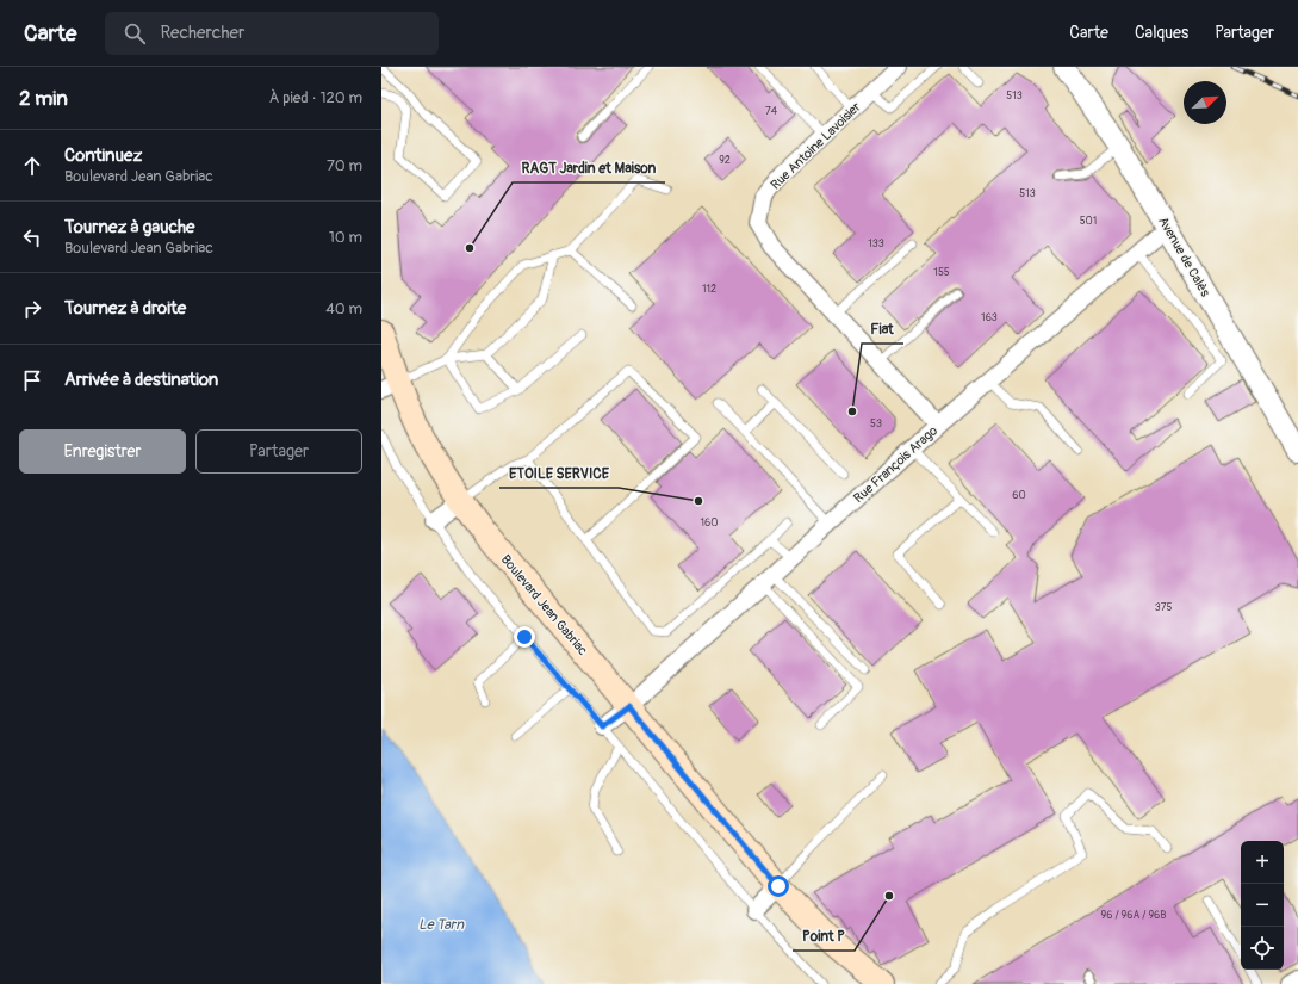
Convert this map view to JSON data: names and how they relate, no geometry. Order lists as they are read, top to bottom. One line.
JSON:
{"streets":{"main road":["Boulevard Jean Gabriac"],"street":["Rue Antoine Lavoisier","Avenue de Calès","Rue François Arago"]},"crossings":[["Rue Antoine Lavoisier","Rue François Arago"],["Avenue de Calès","Rue François Arago"],["Rue François Arago","Boulevard Jean Gabriac"]],"water":["Le Tarn"],"places":["RAGT Jardin et Maison","Fiat","ETOILE SERVICE","Point P"],"house_numbers":["513","74","92","513","501","133","155","112","163","53","60","160","375","96 / 96A / 96B"],"north":"top right","page":{"header":"Carte","search":"Rechercher","nav":["Carte","Calques","Partager"],"heading":["2 min","À pied · 120 m"],"list":[["Continuez","Boulevard Jean Gabriac","70 m"],["Tournez à gauche","Boulevard Jean Gabriac","10 m"],["Tournez à droite","40 m"],"Arrivée à destination"],"buttons":["Enregistrer","Partager"],"map_buttons":["+","−"]}}
